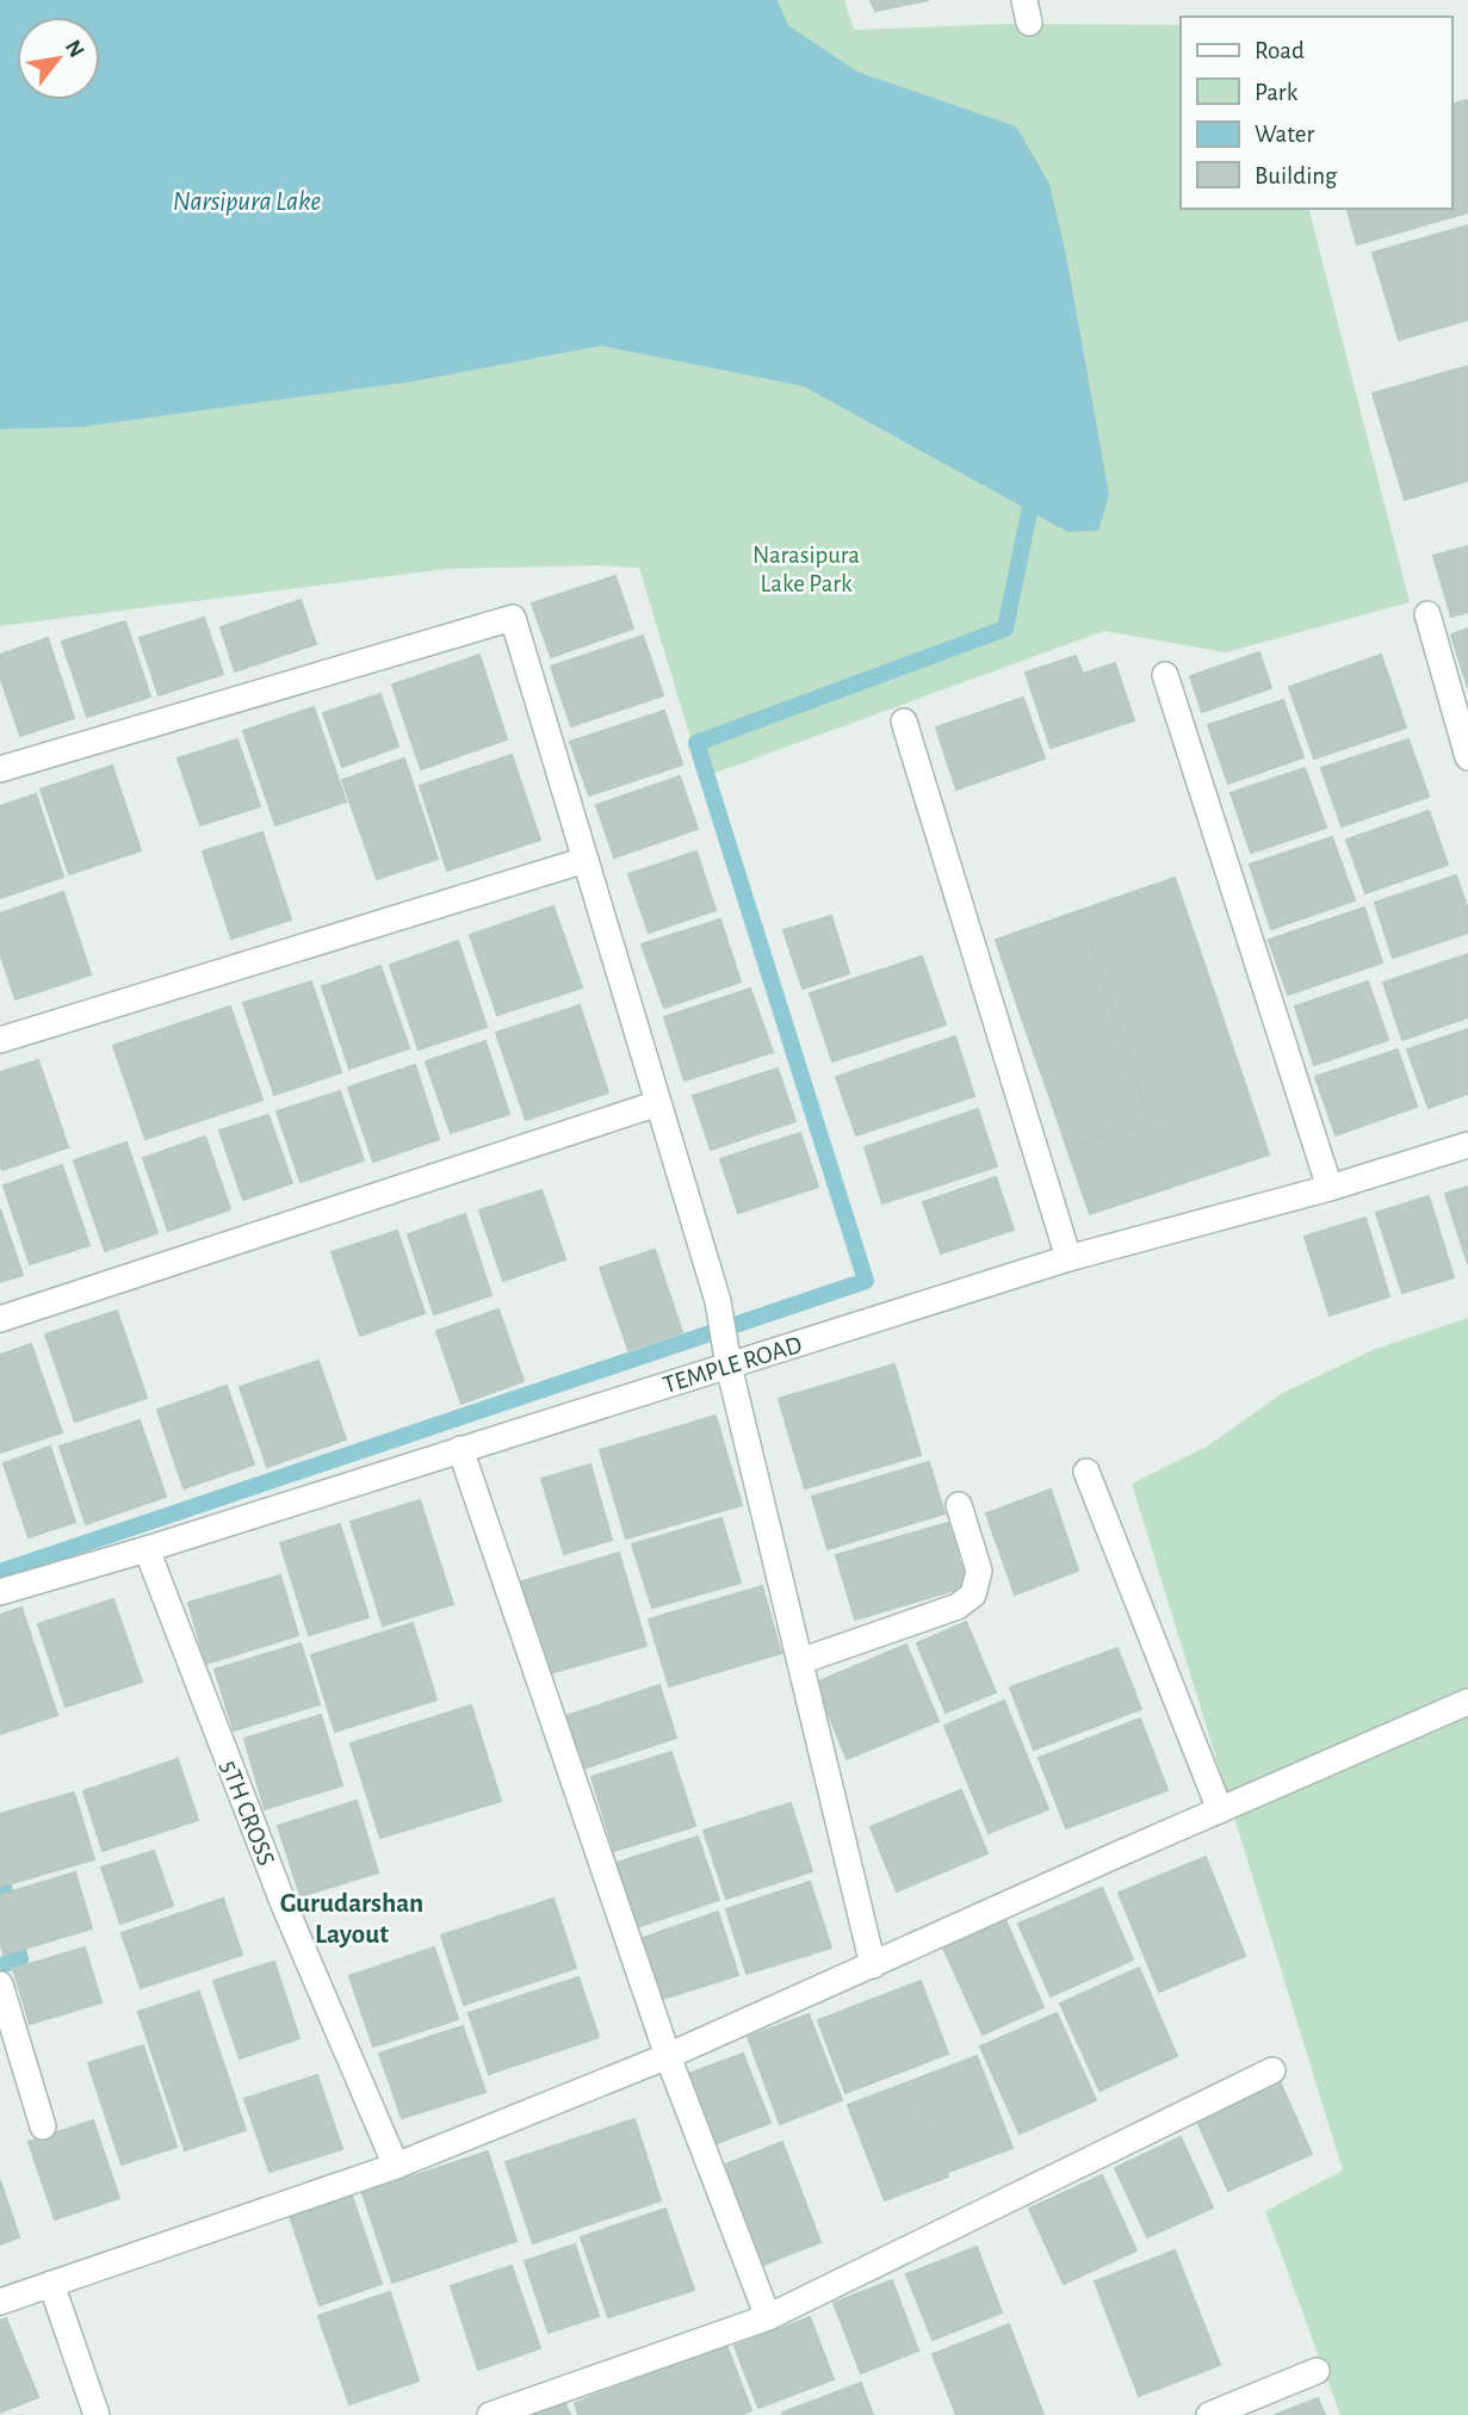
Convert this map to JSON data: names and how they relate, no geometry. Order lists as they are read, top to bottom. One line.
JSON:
{"streets":{"street":["TEMPLE ROAD","5TH CROSS"]},"crossings":[["TEMPLE ROAD","5TH CROSS"]],"districts":["Gurudarshan Layout"],"water":["Narsipura Lake"],"parks":["Narasipura Lake Park"],"legend":["Road","Park","Water","Building"],"north":"top right"}
